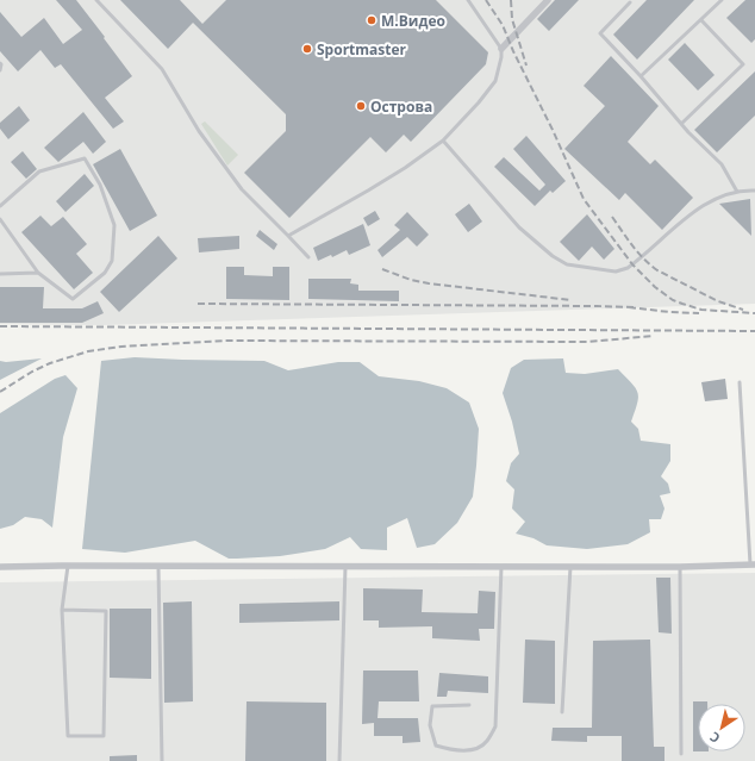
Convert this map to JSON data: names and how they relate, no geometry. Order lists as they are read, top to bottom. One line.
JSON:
{"places":["М.Видео","Sportmaster","Острова"],"north":"bottom left"}
